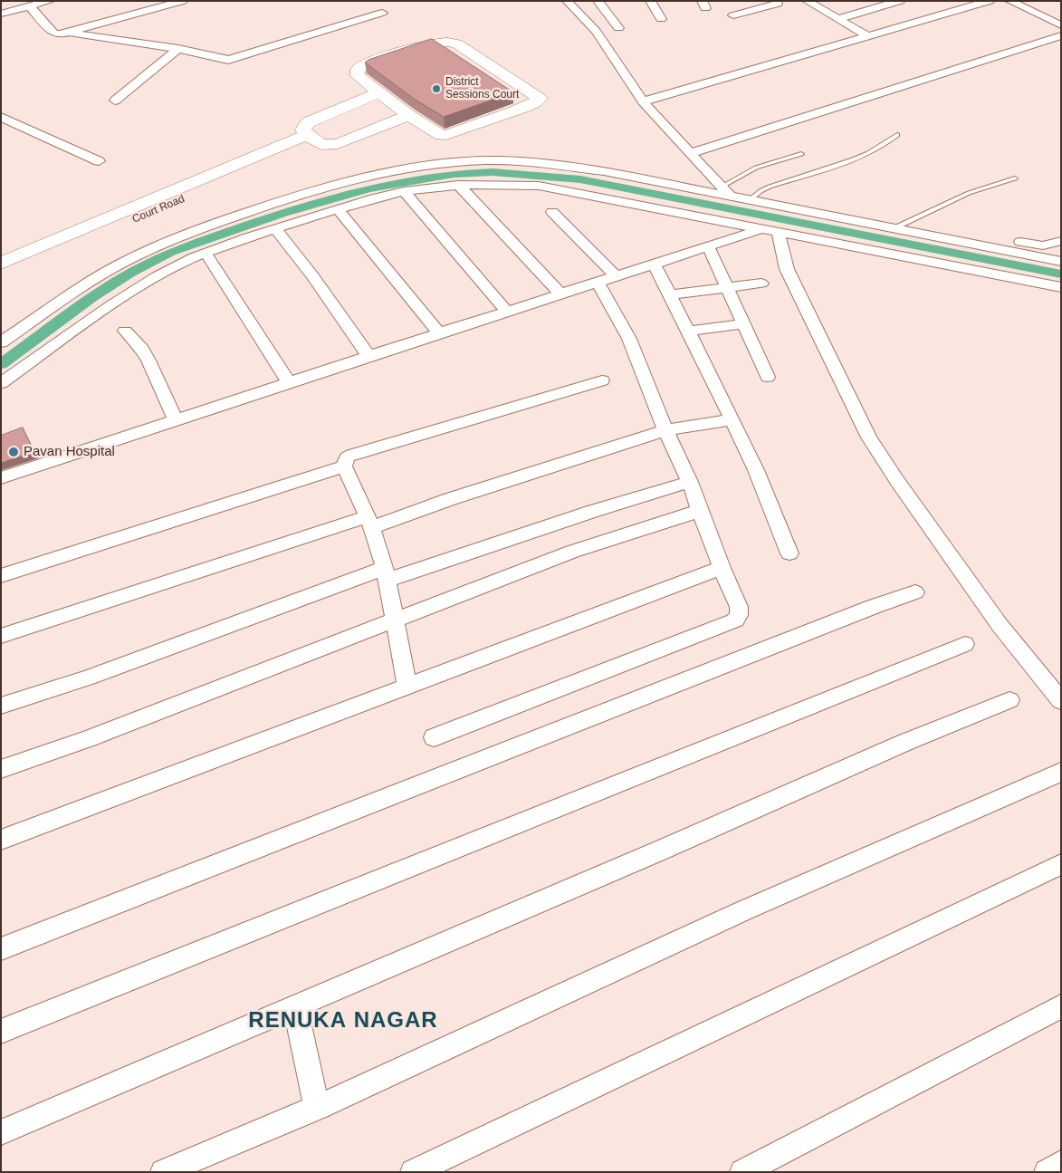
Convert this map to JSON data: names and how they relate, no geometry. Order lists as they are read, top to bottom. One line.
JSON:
{"streets":{"street":["Court Road"]},"districts":["RENUKA NAGAR"],"places":["District Sessions Court","Pavan Hospital"]}
